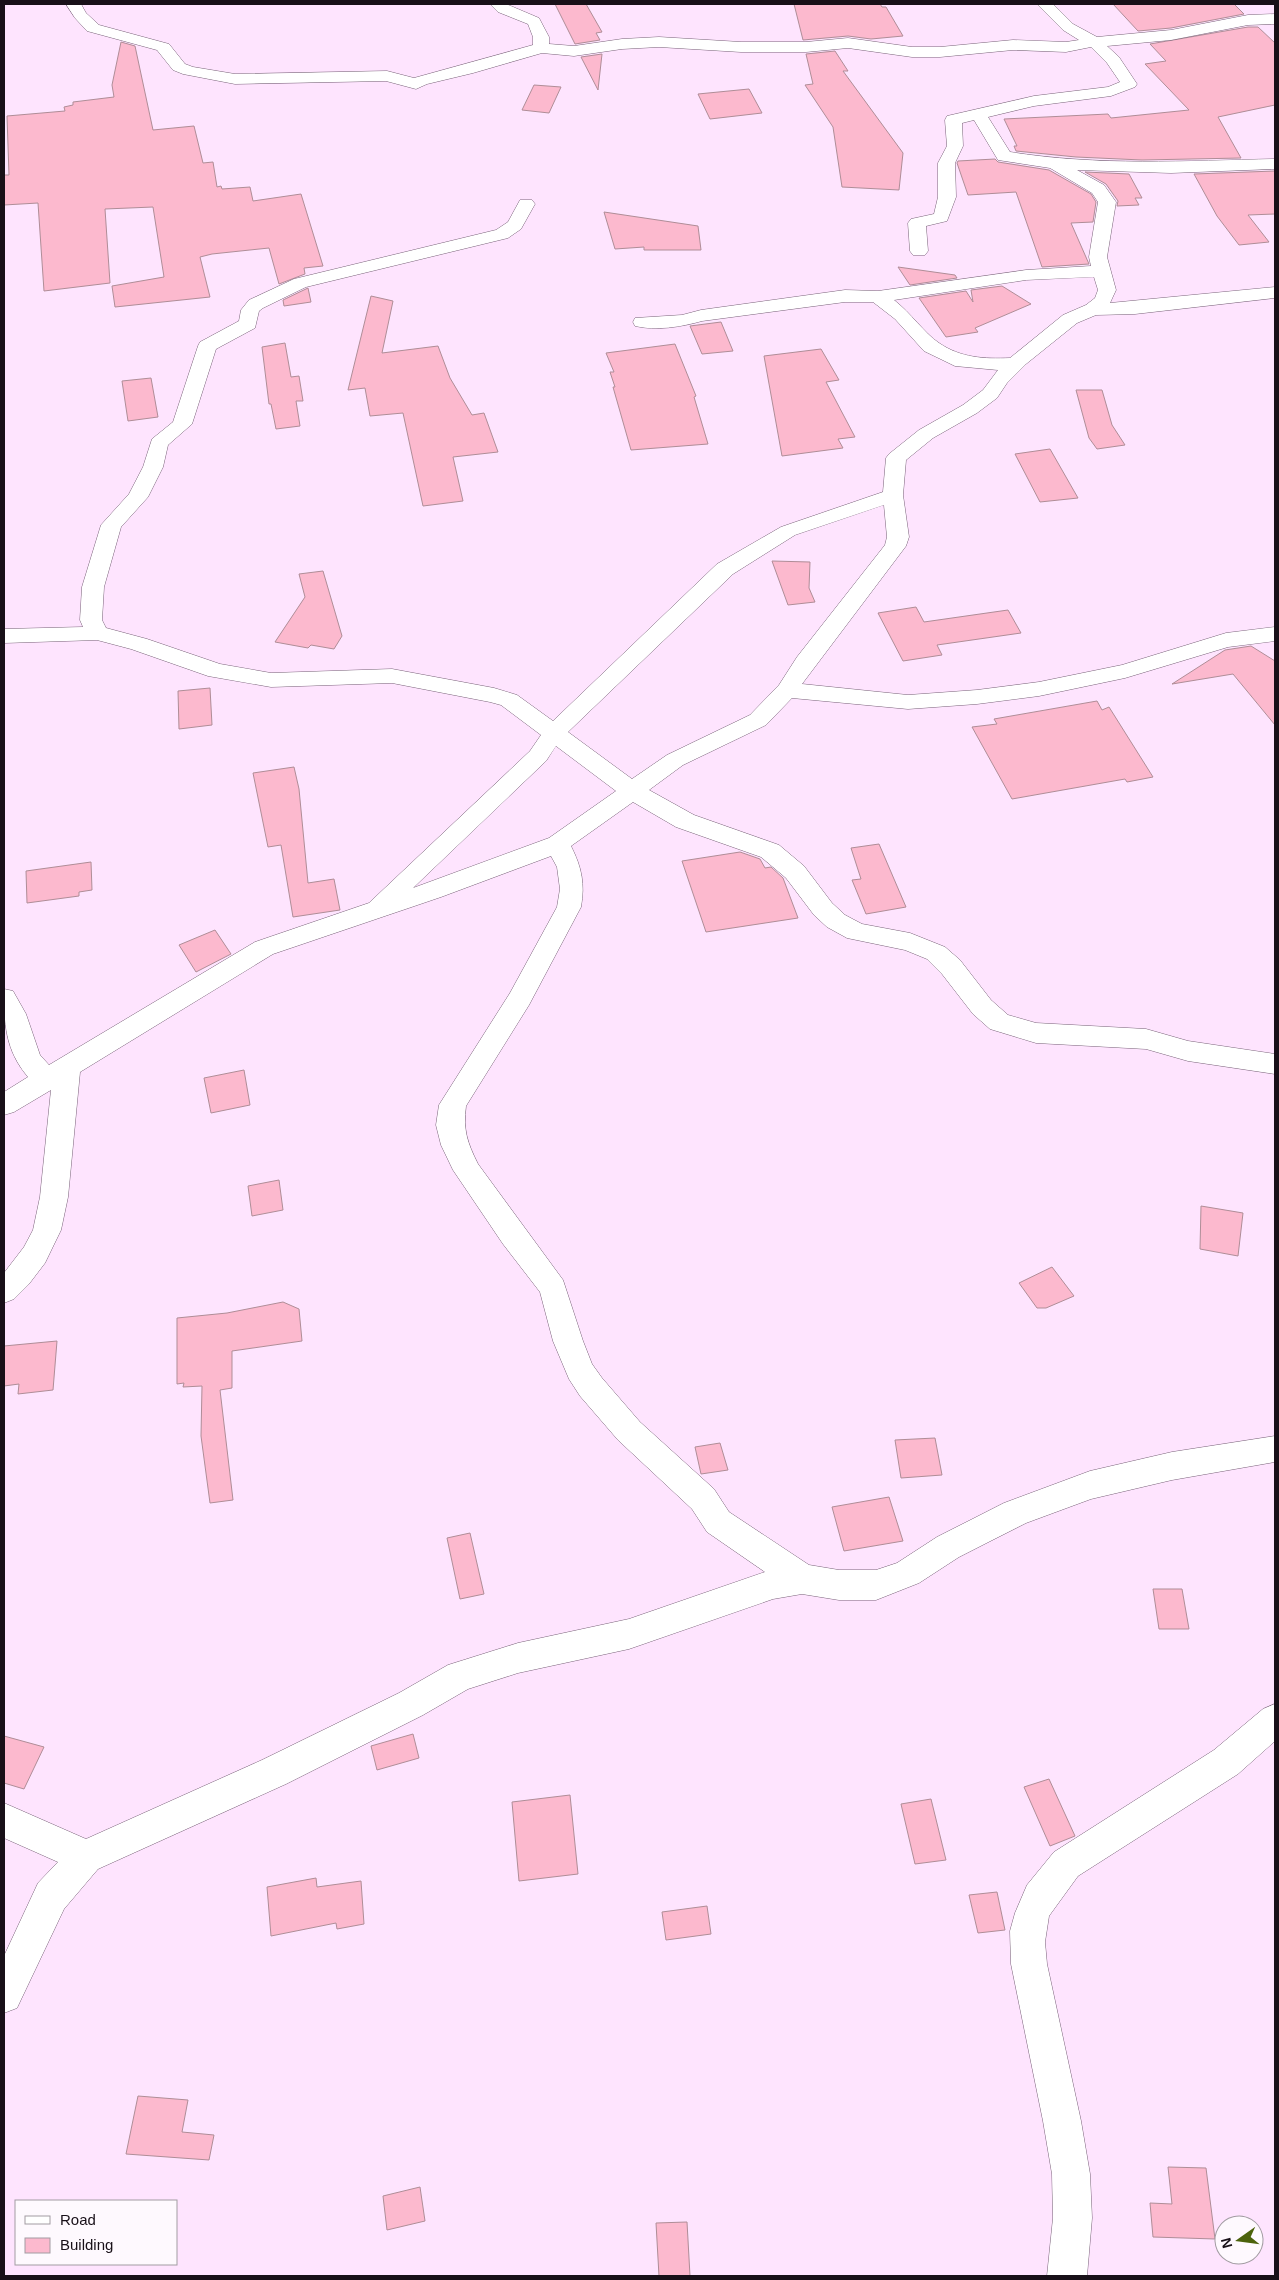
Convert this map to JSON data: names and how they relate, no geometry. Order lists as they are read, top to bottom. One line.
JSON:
{"legend":["Road","Building"],"north":"left"}
